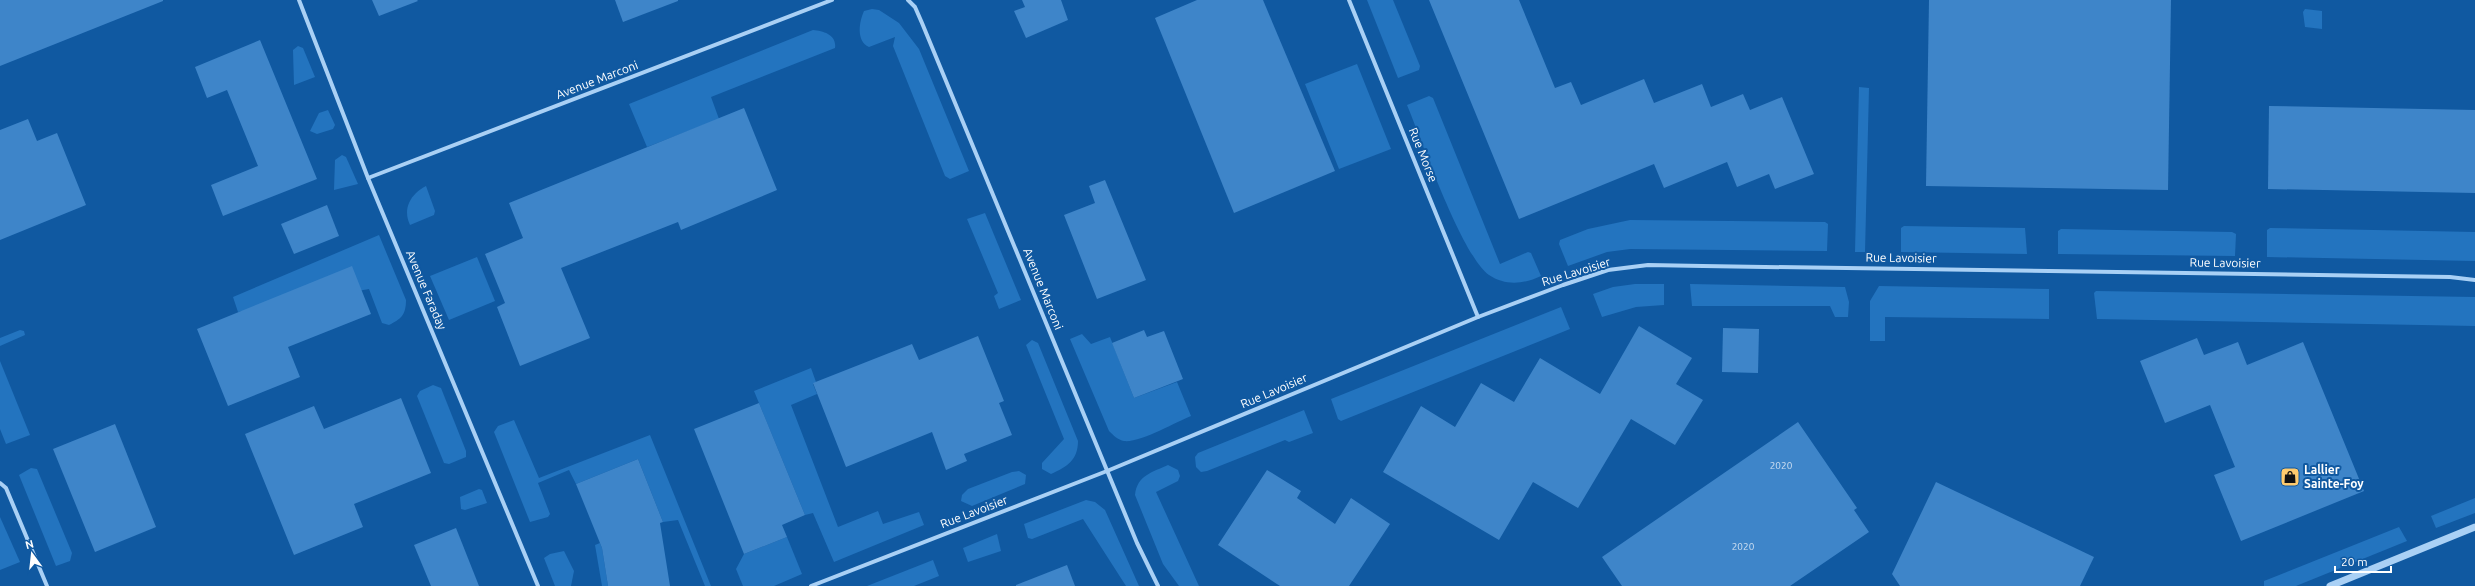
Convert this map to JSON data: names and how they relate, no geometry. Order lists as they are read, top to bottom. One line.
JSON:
{"streets":{"street":["Avenue Marconi","Rue Morse","Rue Lavoisier","Avenue Faraday"]},"crossings":[["Avenue Marconi","Rue Lavoisier"],["Avenue Marconi","Avenue Faraday"],["Rue Morse","Rue Lavoisier"]],"places":{"shop":["Lallier Sainte-Foy"]},"house_numbers":["2020","2020"],"scale_bar":"20 m","north":"top"}
